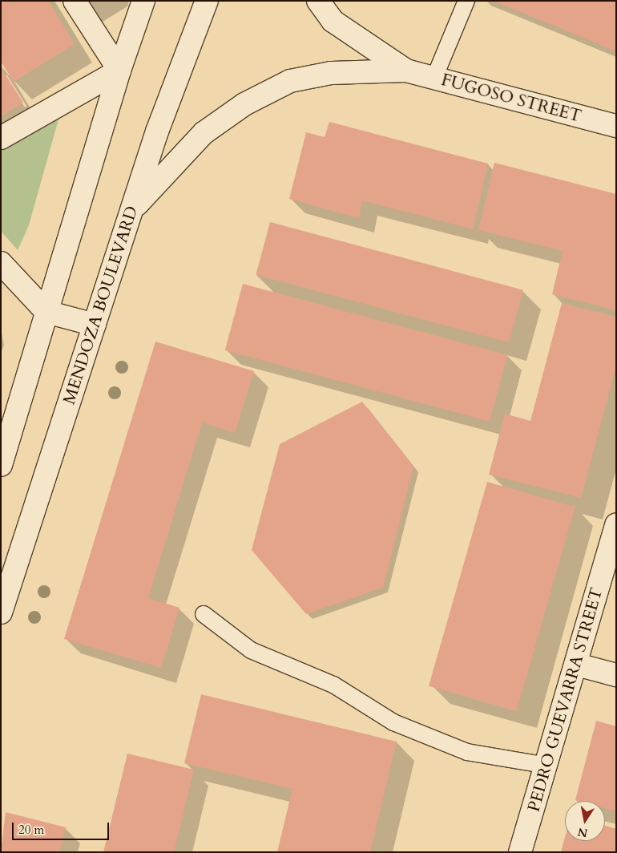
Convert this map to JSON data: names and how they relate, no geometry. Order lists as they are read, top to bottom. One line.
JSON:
{"streets":{"main road":["FUGOSO STREET","MENDOZA BOULEVARD","PEDRO GUEVARRA STREET"]},"scale_bar":"20 m","north":"bottom"}
